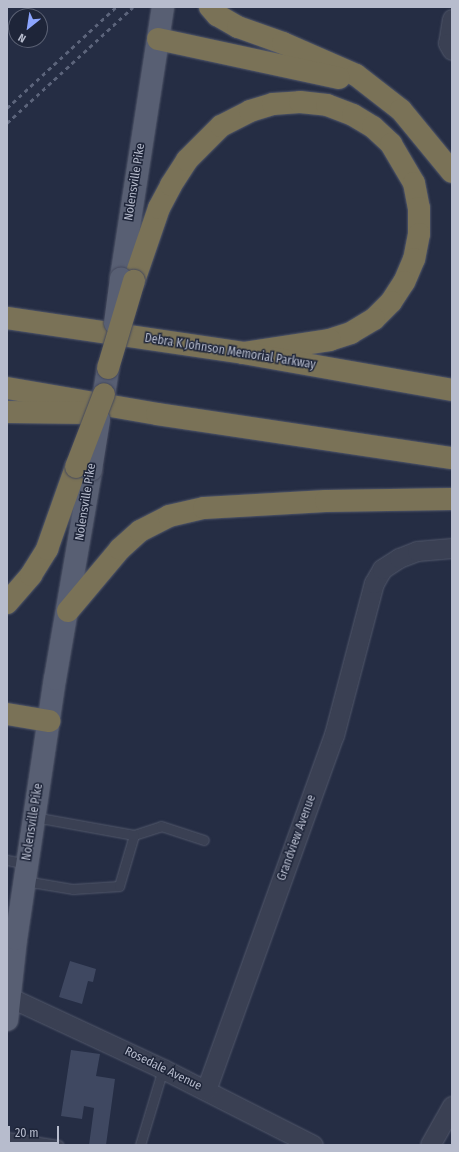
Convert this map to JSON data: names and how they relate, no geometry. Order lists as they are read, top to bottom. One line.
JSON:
{"streets":{"highway":["Debra K Johnson Memorial Parkway"],"main road":["Nolensville Pike"],"street":["Grandview Avenue","Rosedale Avenue"]},"crossings":[["Nolensville Pike","Rosedale Avenue"],["Grandview Avenue","Rosedale Avenue"]],"scale_bar":"20 m","north":"bottom left"}
